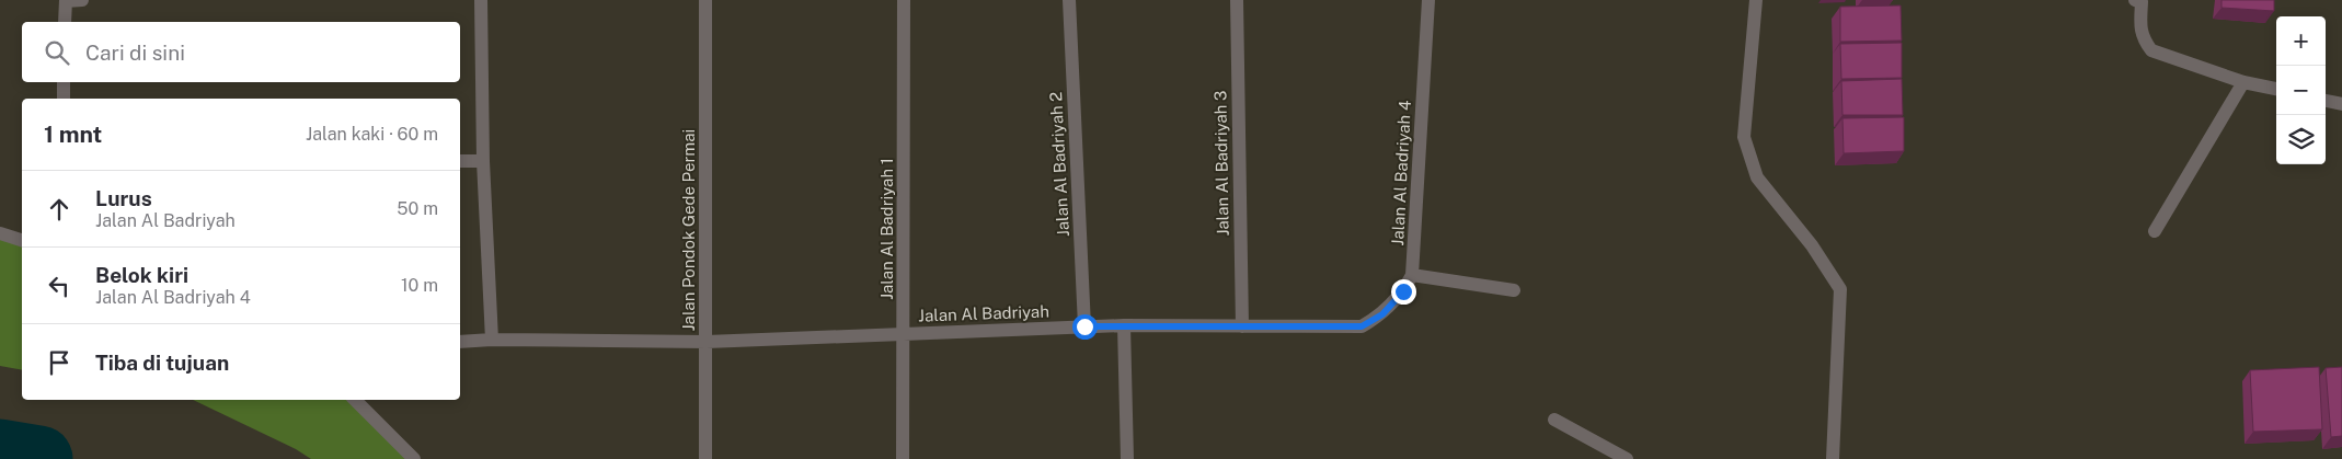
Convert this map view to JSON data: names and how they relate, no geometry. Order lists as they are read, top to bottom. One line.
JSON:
{"streets":{"street":["Jalan Al Badriyah 3","Jalan Al Badriyah 2","Jalan Al Badriyah 4","Jalan Al Badriyah 1","Jalan Pondok Gede Permai","Jalan Al Badriyah"]},"crossings":[["Jalan Al Badriyah 3","Jalan Al Badriyah"],["Jalan Al Badriyah 2","Jalan Al Badriyah"],["Jalan Al Badriyah 4","Jalan Al Badriyah"],["Jalan Al Badriyah 1","Jalan Al Badriyah"],["Jalan Pondok Gede Permai","Jalan Al Badriyah"]],"page":{"map_buttons":["+","−"],"search":"Cari di sini","heading":["1 mnt","Jalan kaki · 60 m"],"list":[["Lurus","Jalan Al Badriyah","50 m"],["Belok kiri","Jalan Al Badriyah 4","10 m"],"Tiba di tujuan"]}}
